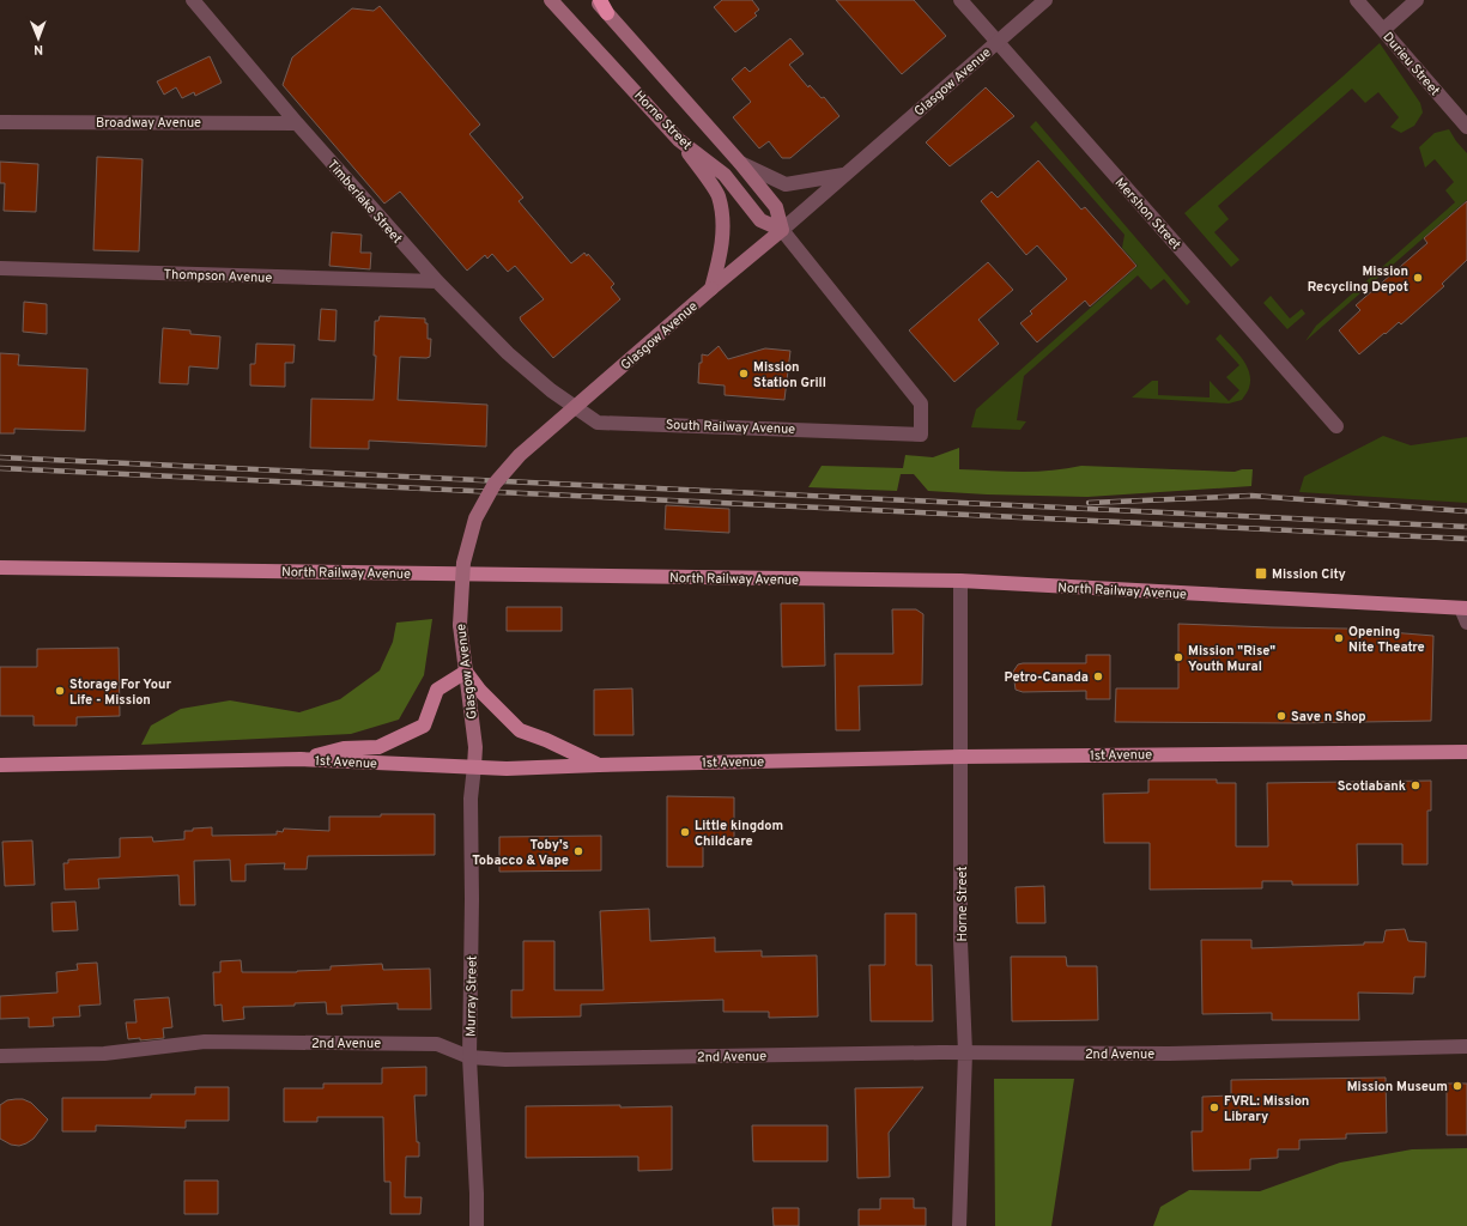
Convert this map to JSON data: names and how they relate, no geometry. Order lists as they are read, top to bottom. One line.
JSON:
{"streets":{"main road":["Glasgow Avenue","Horne Street","North Railway Avenue","1st Avenue"],"street":["Durieu Street","Broadway Avenue","Timberlake Street","Mershon Street","Thompson Avenue","South Railway Avenue","Murray Street","2nd Avenue"]},"crossings":[["Glasgow Avenue","Horne Street"],["Glasgow Avenue","Mershon Street"],["Glasgow Avenue","1st Avenue"],["Glasgow Avenue","Murray Street"],["Horne Street","South Railway Avenue"],["Horne Street","North Railway Avenue"],["Horne Street","1st Avenue"],["Horne Street","2nd Avenue"],["Broadway Avenue","Timberlake Street"],["Timberlake Street","Thompson Avenue"],["Timberlake Street","South Railway Avenue"],["1st Avenue","Murray Street"],["Murray Street","2nd Avenue"]],"places":{"other":["Mission Recycling Depot","Mission Station Grill","Opening Nite Theatre","Mission \"Rise\" Youth Mural","Petro-Canada","Storage For Your Life - Mission","Save n Shop","Scotiabank","Little kingdom Childcare","Toby's Tobacco & Vape","Mission Museum","FVRL: Mission Library"],"transit":["Mission City"]},"north":"bottom"}
